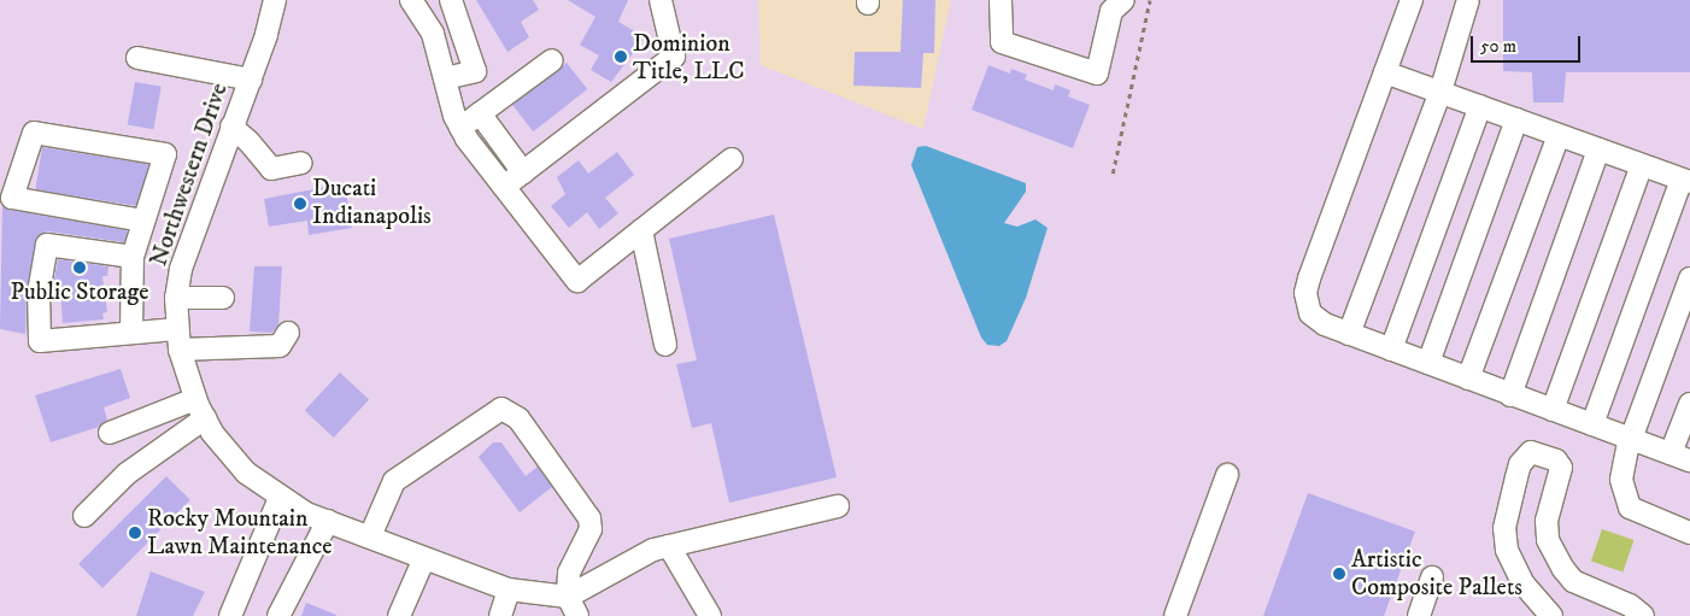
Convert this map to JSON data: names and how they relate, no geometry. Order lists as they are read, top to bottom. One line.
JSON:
{"streets":{"street":["Northwestern Drive"]},"places":["Dominion Title, LLC","Ducati Indianapolis","Public Storage","Rocky Mountain Lawn Maintenance","Artistic Composite Pallets"],"scale_bar":"50 m"}
